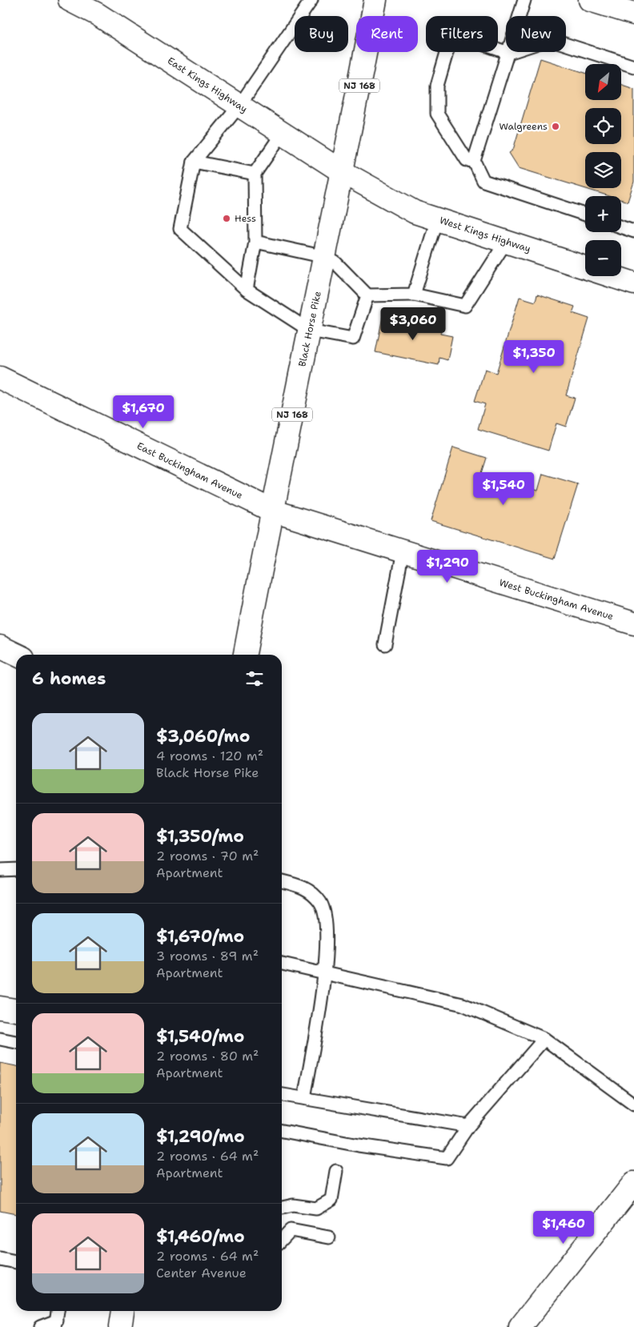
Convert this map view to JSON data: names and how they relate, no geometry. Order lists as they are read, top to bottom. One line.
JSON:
{"streets":{"main road":["East Kings Highway","NJ 168","West Kings Highway","Black Horse Pike","East Buckingham Avenue","West Buckingham Avenue"]},"crossings":[["East Kings Highway","West Kings Highway"],["East Kings Highway","Black Horse Pike"],["West Kings Highway","Black Horse Pike"],["Black Horse Pike","East Buckingham Avenue"],["Black Horse Pike","West Buckingham Avenue"],["East Buckingham Avenue","West Buckingham Avenue"]],"places":["Walgreens","Hess"],"north":"bottom left","page":{"chip":["Buy","Rent","Filters","New"],"map_buttons":["+","−"],"price":["$3,060","$1,350","$1,670","$1,540","$1,290","$1,460"],"heading":"6 homes","list":[{"name":"$3,060/mo","note":"4 rooms · 120 m² · Black Horse Pike"},{"name":"$1,350/mo","note":"2 rooms · 70 m² · Apartment"},{"name":"$1,670/mo","note":"3 rooms · 89 m² · Apartment"},{"name":"$1,540/mo","note":"2 rooms · 80 m² · Apartment"},{"name":"$1,290/mo","note":"2 rooms · 64 m² · Apartment"},{"name":"$1,460/mo","note":"2 rooms · 64 m² · Center Avenue"}]}}
